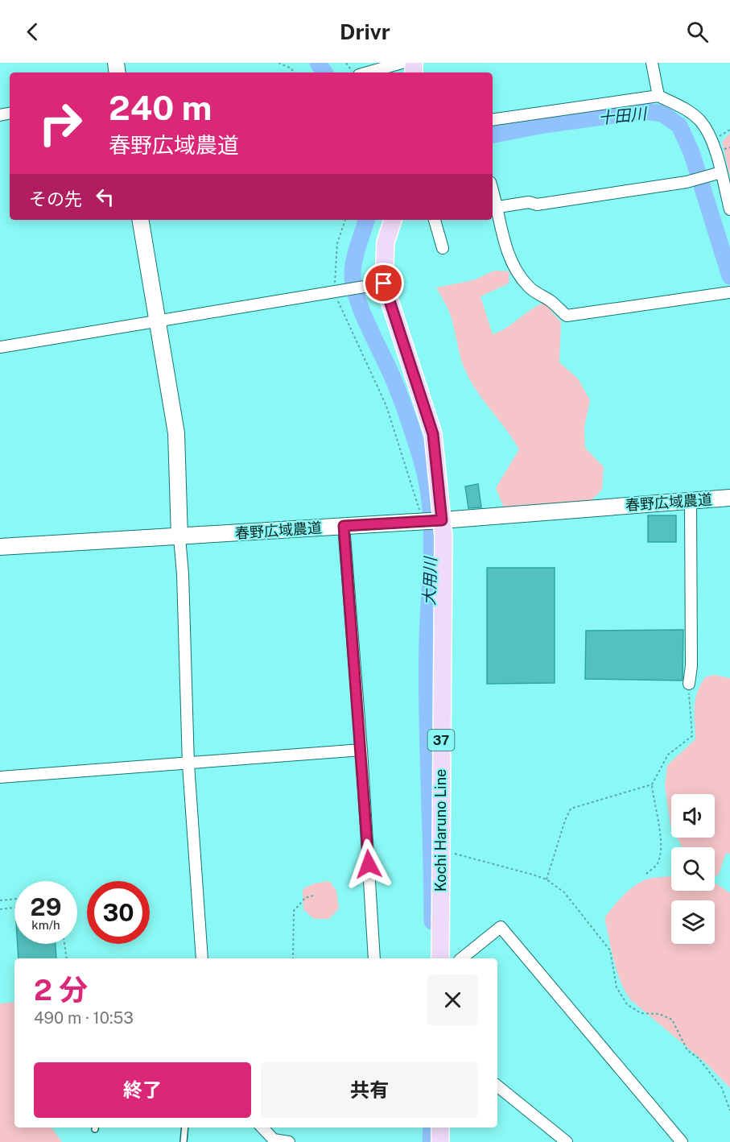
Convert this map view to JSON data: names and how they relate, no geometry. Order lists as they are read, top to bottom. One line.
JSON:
{"streets":{"main road":["37","Kochi Haruno Line"],"street":["春野広域農道"]},"crossings":[["春野広域農道","Kochi Haruno Line"]],"water":["十田川","大用川"],"page":{"header":"Drivr","turn":["240 m","春野広域農道"],"then":"その先","speed":"29 km/h","limit":"30","heading":["2 分","490 m · 10:53"],"buttons":["終了","共有"]}}
